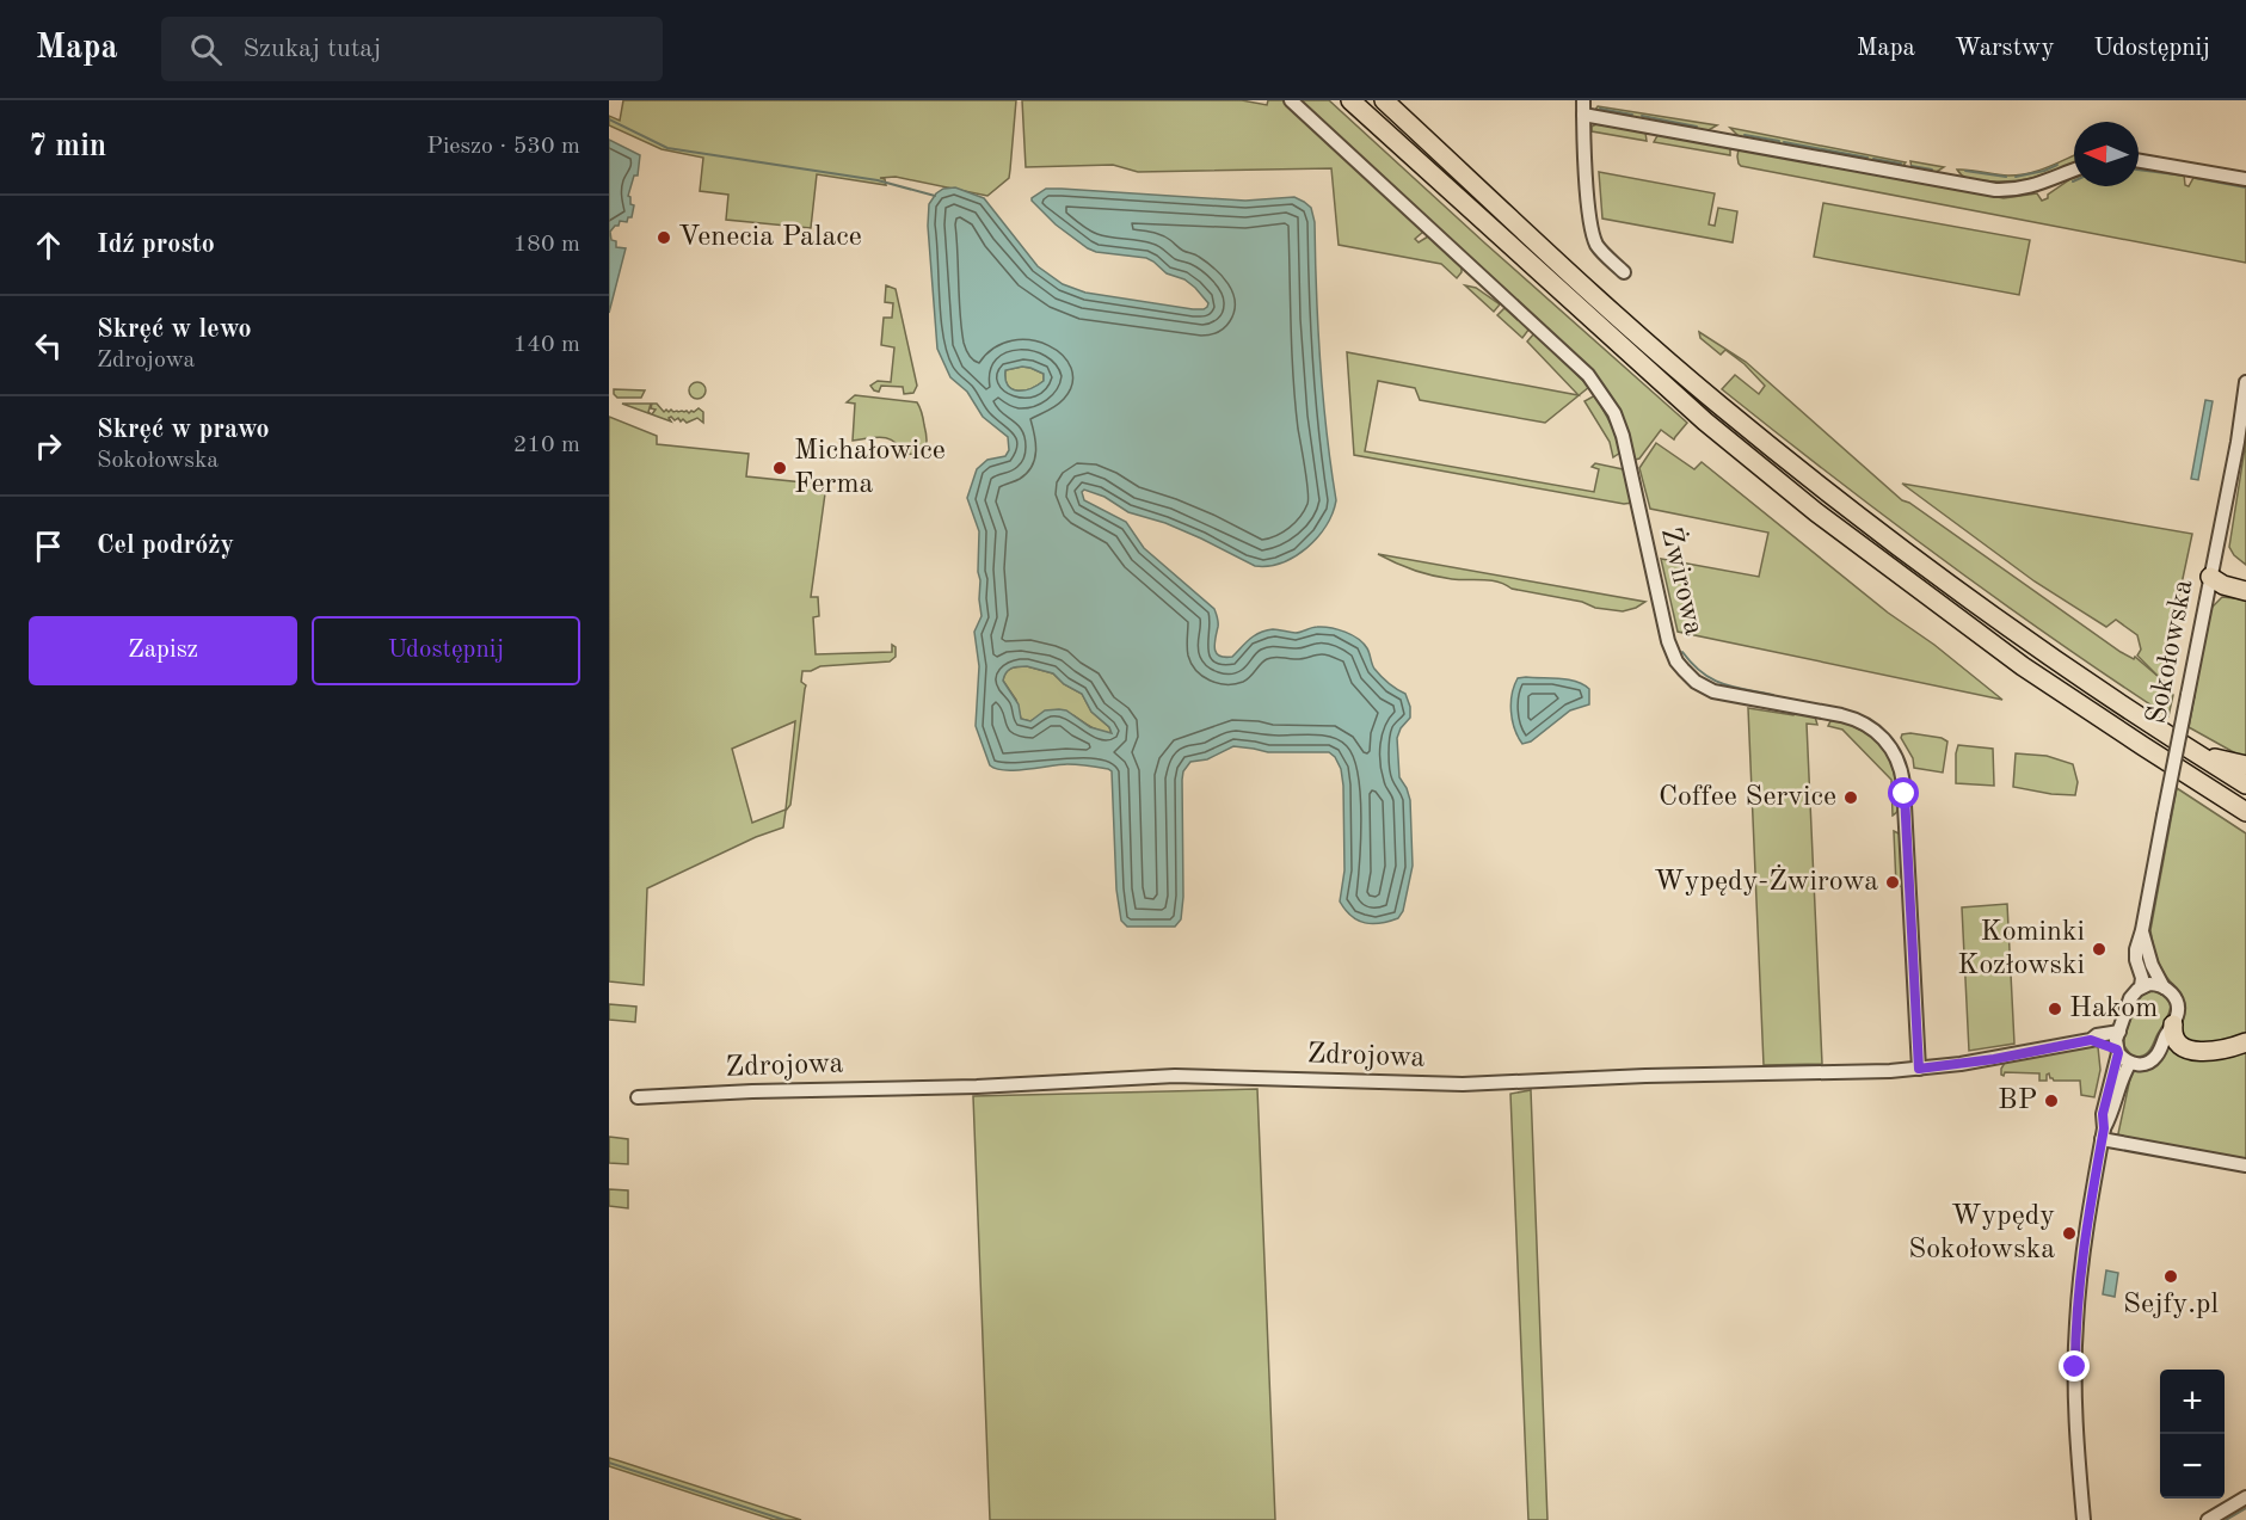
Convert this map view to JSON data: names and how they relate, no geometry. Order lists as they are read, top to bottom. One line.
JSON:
{"streets":{"street":["Żwirowa","Sokołowska","Zdrojowa"]},"crossings":[["Żwirowa","Zdrojowa"],["Sokołowska","Zdrojowa"]],"places":["Venecia Palace","Michałowice Ferma","Coffee Service","Wypędy-Żwirowa","Kominki Kozłowski","Hakom","BP","Wypędy Sokołowska","Sejfy.pl"],"north":"left","page":{"header":"Mapa","search":"Szukaj tutaj","nav":["Mapa","Warstwy","Udostępnij"],"heading":["7 min","Pieszo · 530 m"],"list":[["Idź prosto","180 m"],["Skręć w lewo","Zdrojowa","140 m"],["Skręć w prawo","Sokołowska","210 m"],"Cel podróży"],"buttons":["Zapisz","Udostępnij"],"map_buttons":["+","−"]}}
